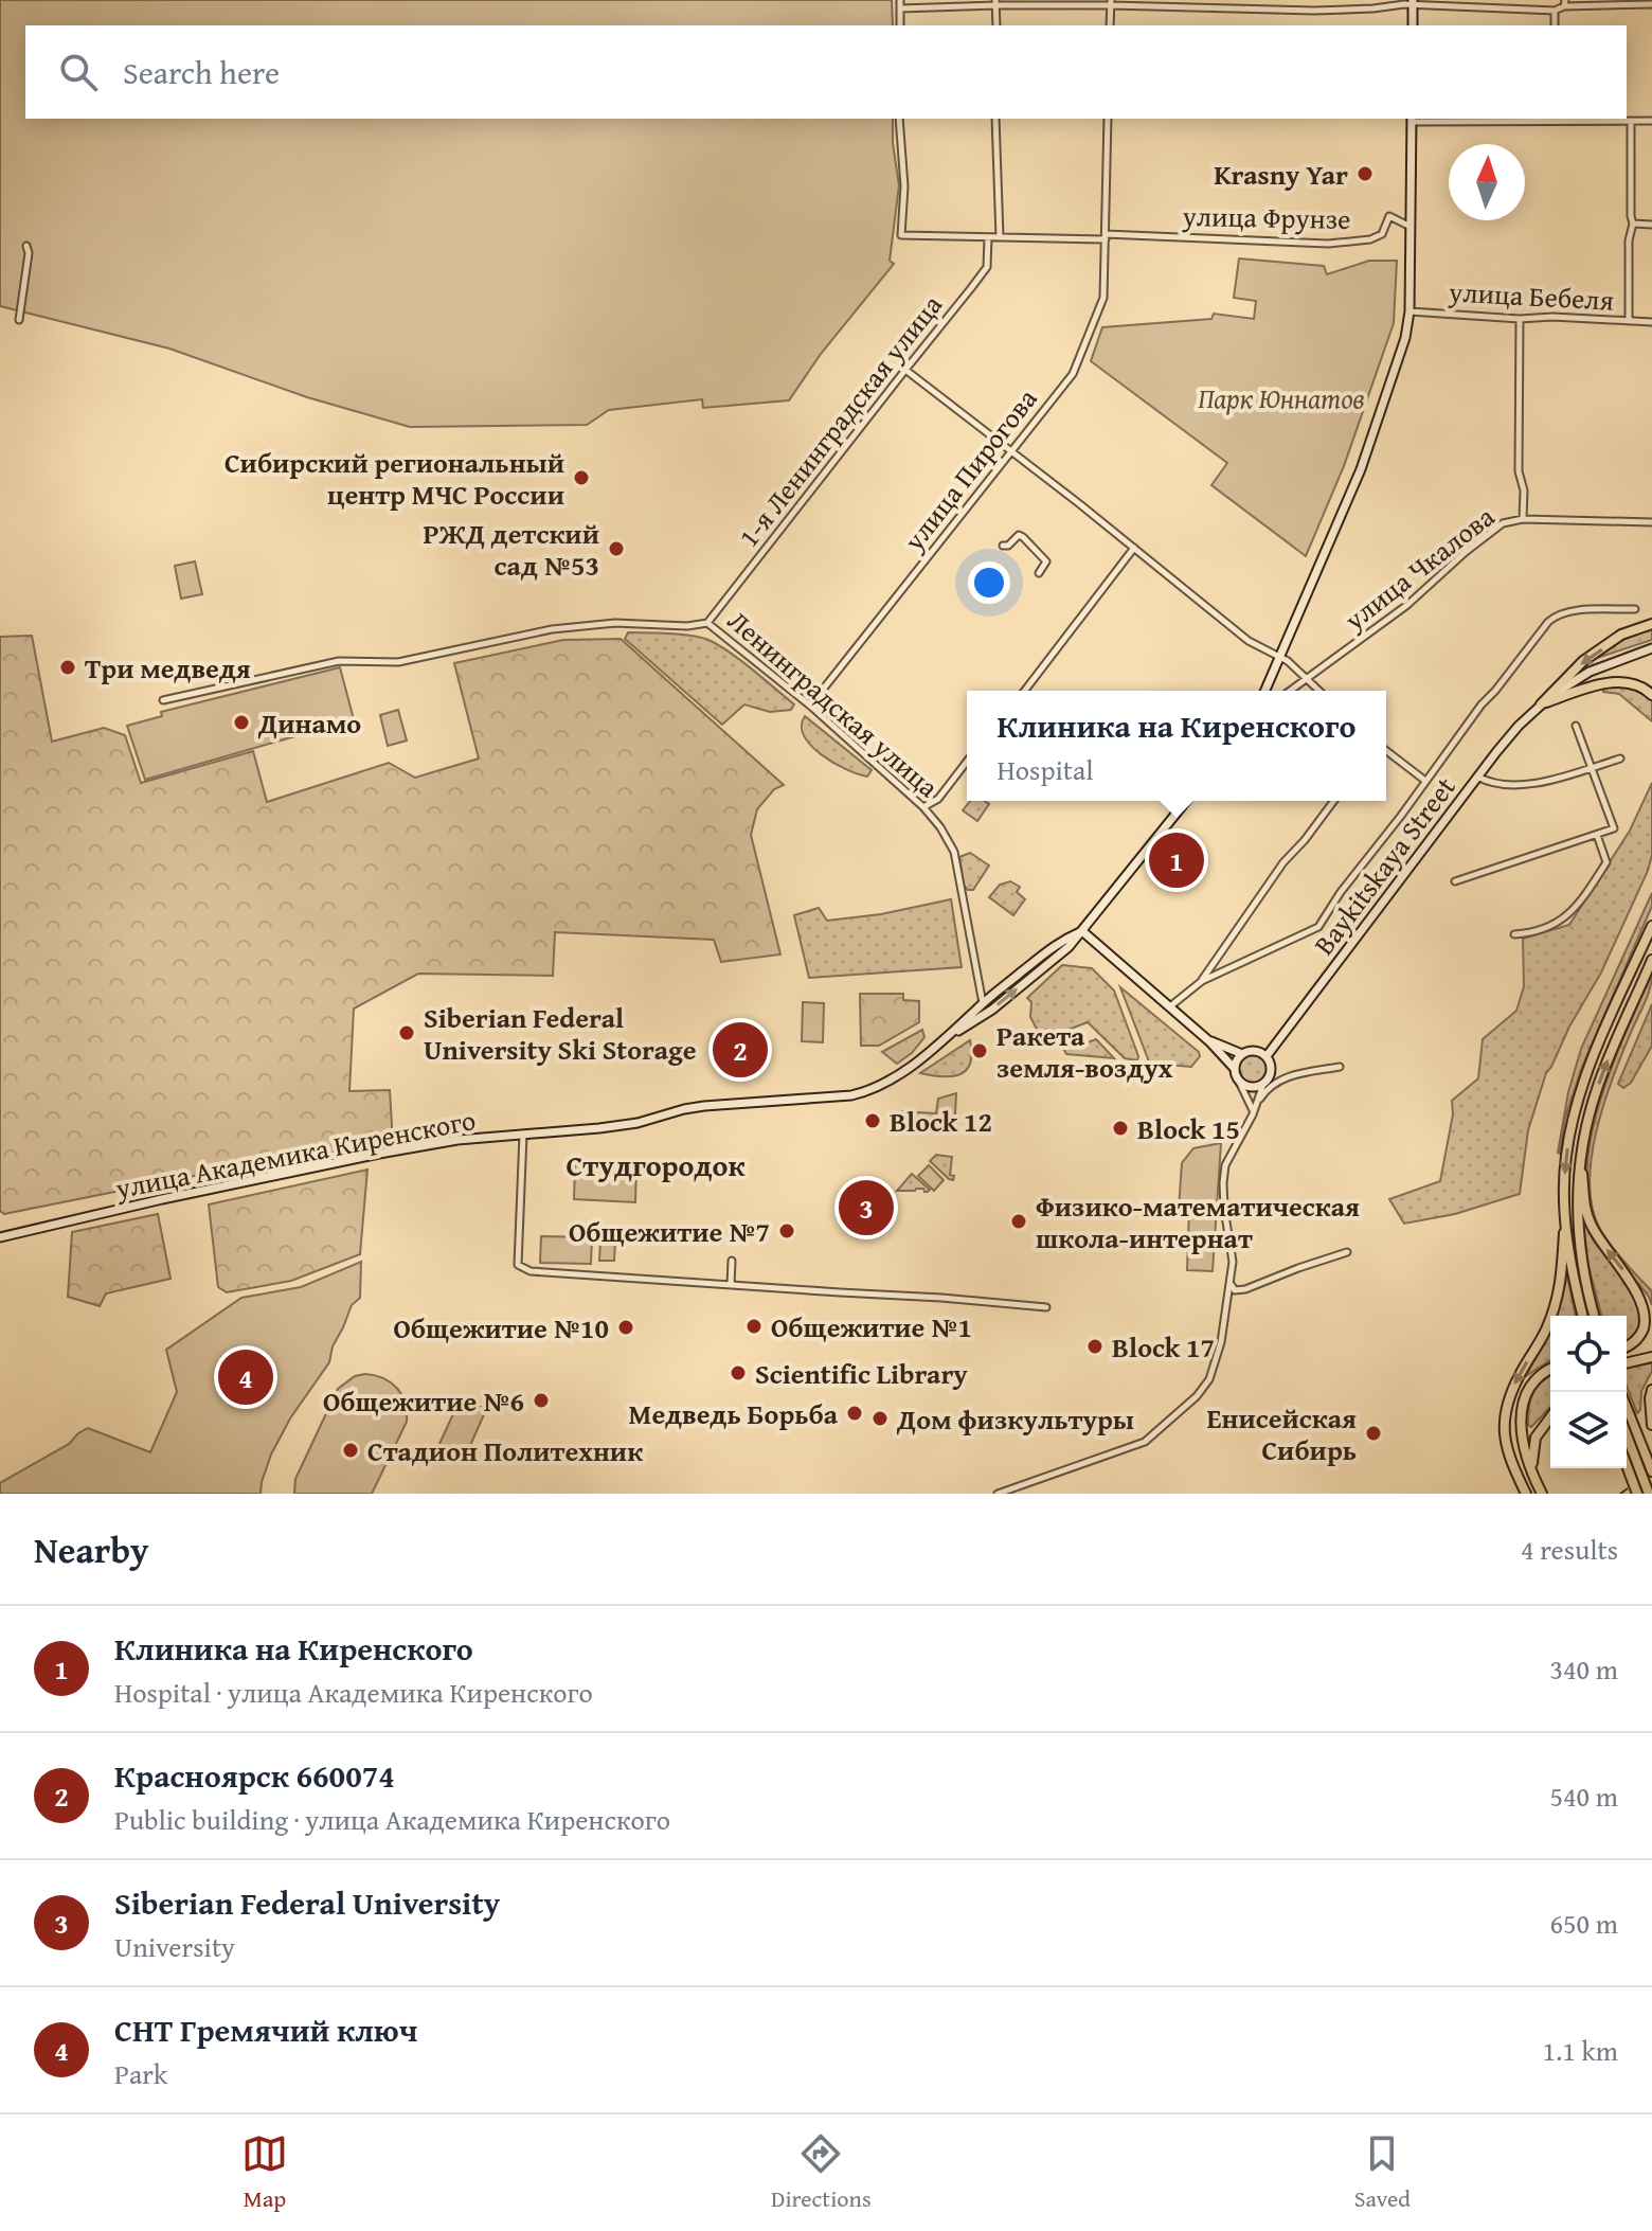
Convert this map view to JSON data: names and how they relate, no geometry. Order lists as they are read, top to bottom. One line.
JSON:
{"streets":{"main road":["Baykitskaya Street","улица Академика Киренского"],"street":["улица Фрунзе","улица Бебеля","1-я Ленинградская улица","улица Пирогова","улица Чкалова","Ленинградская улица"]},"crossings":[["улица Фрунзе","1-я Ленинградская улица"],["улица Фрунзе","улица Пирогова"],["1-я Ленинградская улица","Ленинградская улица"],["улица Пирогова","Ленинградская улица"],["Ленинградская улица","улица Академика Киренского"]],"districts":["Студгородок"],"parks":["Парк Юннатов"],"places":["Krasny Yar","Сибирский региональный центр МЧС России","РЖД детский сад №53","Три медведя","Динамо","Siberian Federal University Ski Storage","Ракета земля-воздух","Block 12","Block 15","Физико-математическая школа-интернат","Общежитие №7","Общежитие №1","Общежитие №10","Block 17","Scientific Library","Общежитие №6","Медведь Борьба","Дом физкультуры","Енисейская Сибирь","Стадион Политехник"],"north":"top","page":{"search":"Search here","popup":["Клиника на Киренского","Hospital"],"pins":["1","2","3","4"],"heading":["Nearby","4 results"],"list":[{"mark":"1","name":"Клиника на Киренского","note":"Hospital · улица Академика Киренского","value":"340 m"},{"mark":"2","name":"Красноярск 660074","note":"Public building · улица Академика Киренского","value":"540 m"},{"mark":"3","name":"Siberian Federal University","note":"University","value":"650 m"},{"mark":"4","name":"СНТ Гремячий ключ","note":"Park","value":"1.1 km"}],"nav":["Map","Directions","Saved"]}}
